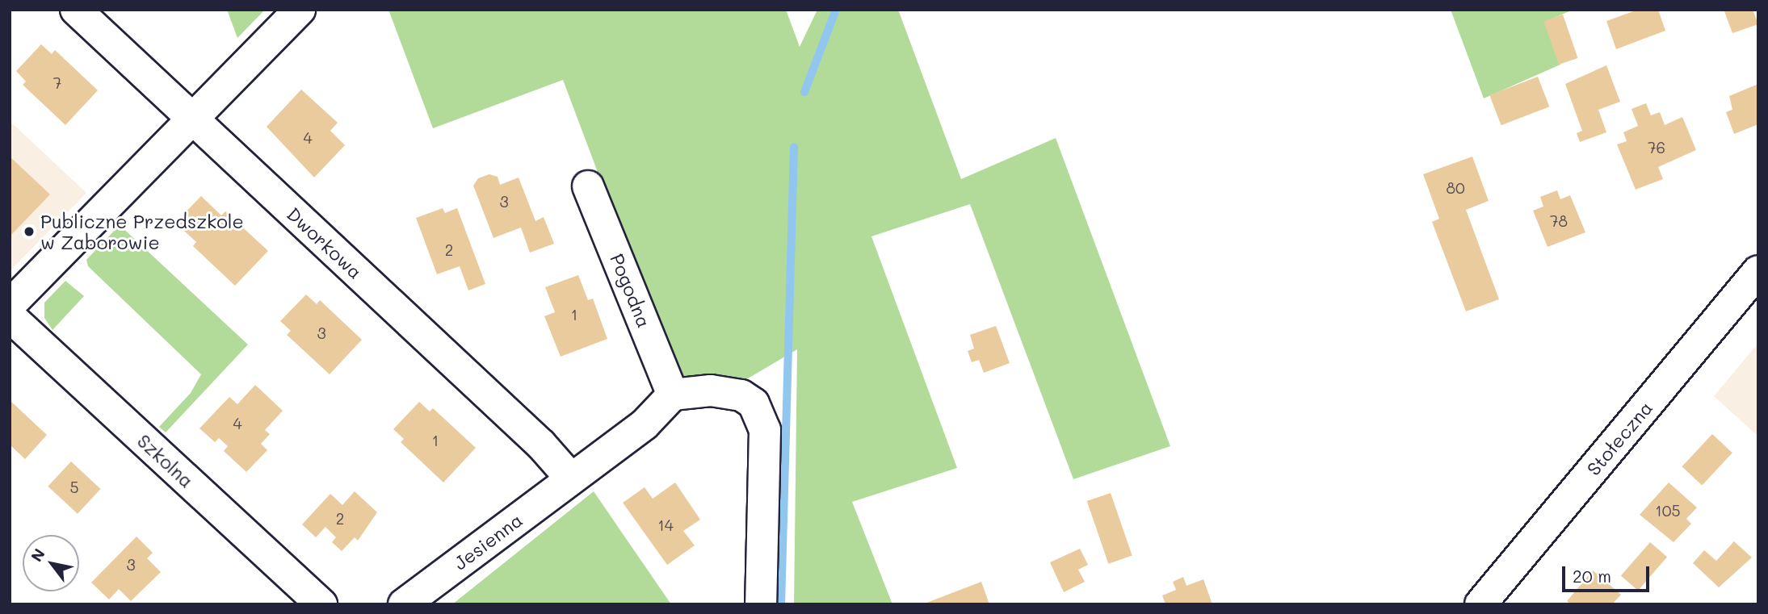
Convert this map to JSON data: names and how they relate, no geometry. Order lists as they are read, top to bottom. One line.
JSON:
{"streets":{"street":["Dworkowa","Pogodna","Stołeczna","Szkolna","Jesienna"]},"crossings":[["Dworkowa","Jesienna"],["Pogodna","Jesienna"]],"places":["Publiczne Przedszkole w Zaborowie"],"house_numbers":["7","4","76","80","3","78","2","1","3","4","1","5","105","2","14","3"],"scale_bar":"20 m","north":"top left"}
